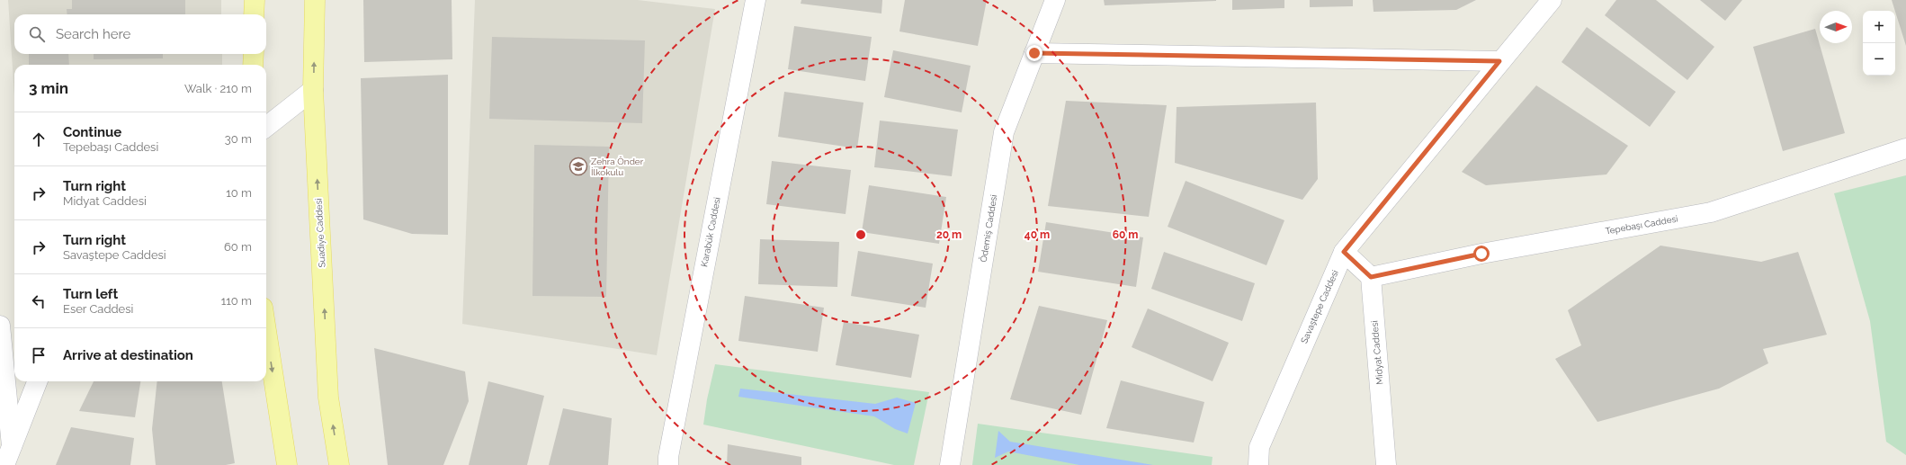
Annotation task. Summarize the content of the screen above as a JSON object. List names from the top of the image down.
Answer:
{
  "streets": {
    "main road": ["Suadiye Caddesi"],
    "street": [
      "Tepebaşı Caddesi",
      "Ödemiş Caddesi",
      "Karabük Caddesi",
      "Savaştepe Caddesi",
      "Midyat Caddesi"
    ]
  },
  "crossings": [
    ["Tepebaşı Caddesi", "Midyat Caddesi"]
  ],
  "places": {
    "school or university": ["Zehra Önder İlkokulu"]
  },
  "north": "right",
  "page": {
    "map_buttons": ["+", "−"],
    "search": "Search here",
    "heading": ["3 min", "Walk · 210 m"],
    "list": [
      ["Continue", "Tepebaşı Caddesi", "30 m"],
      ["Turn right", "Midyat Caddesi", "10 m"],
      ["Turn right", "Savaştepe Caddesi", "60 m"],
      ["Turn left", "Eser Caddesi", "110 m"],
      "Arrive at destination"
    ]
  },
  "rings": ["20 m", "40 m", "60 m"]
}
